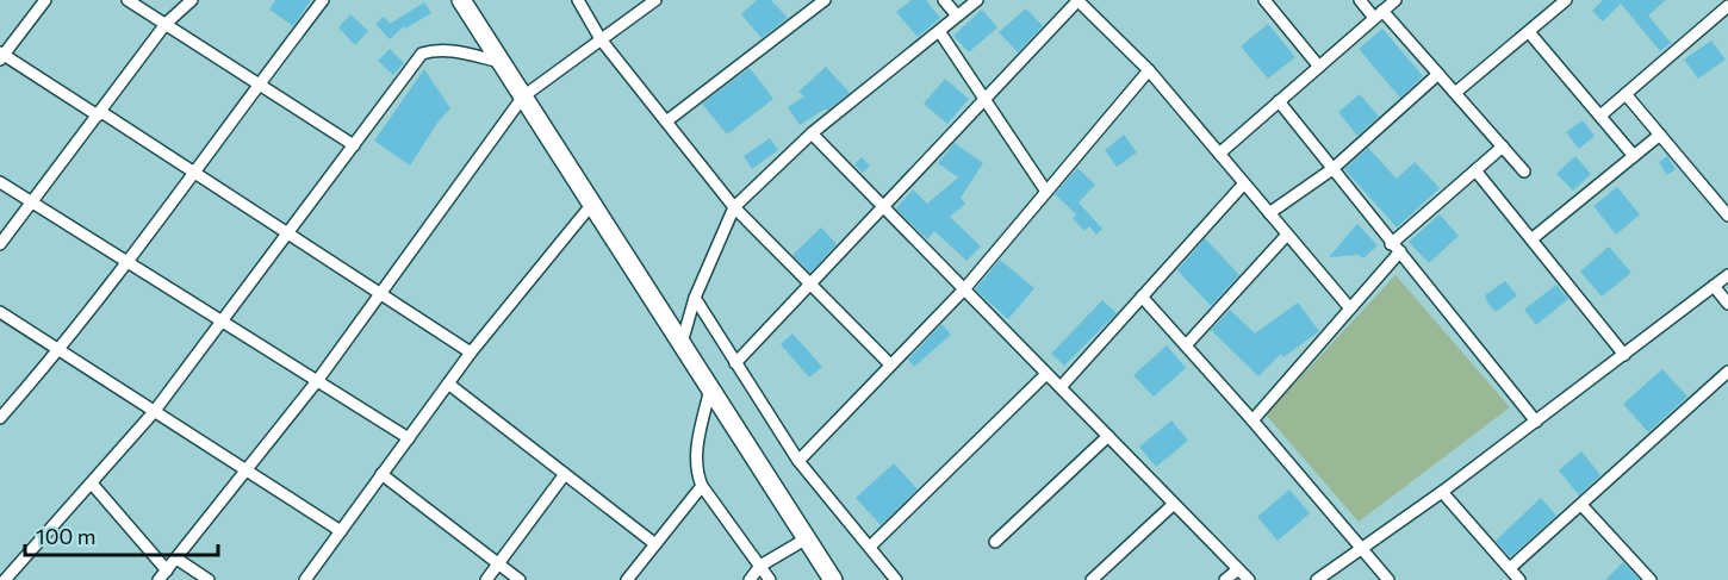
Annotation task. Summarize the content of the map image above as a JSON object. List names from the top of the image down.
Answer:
{
  "scale_bar": "100 m"
}
